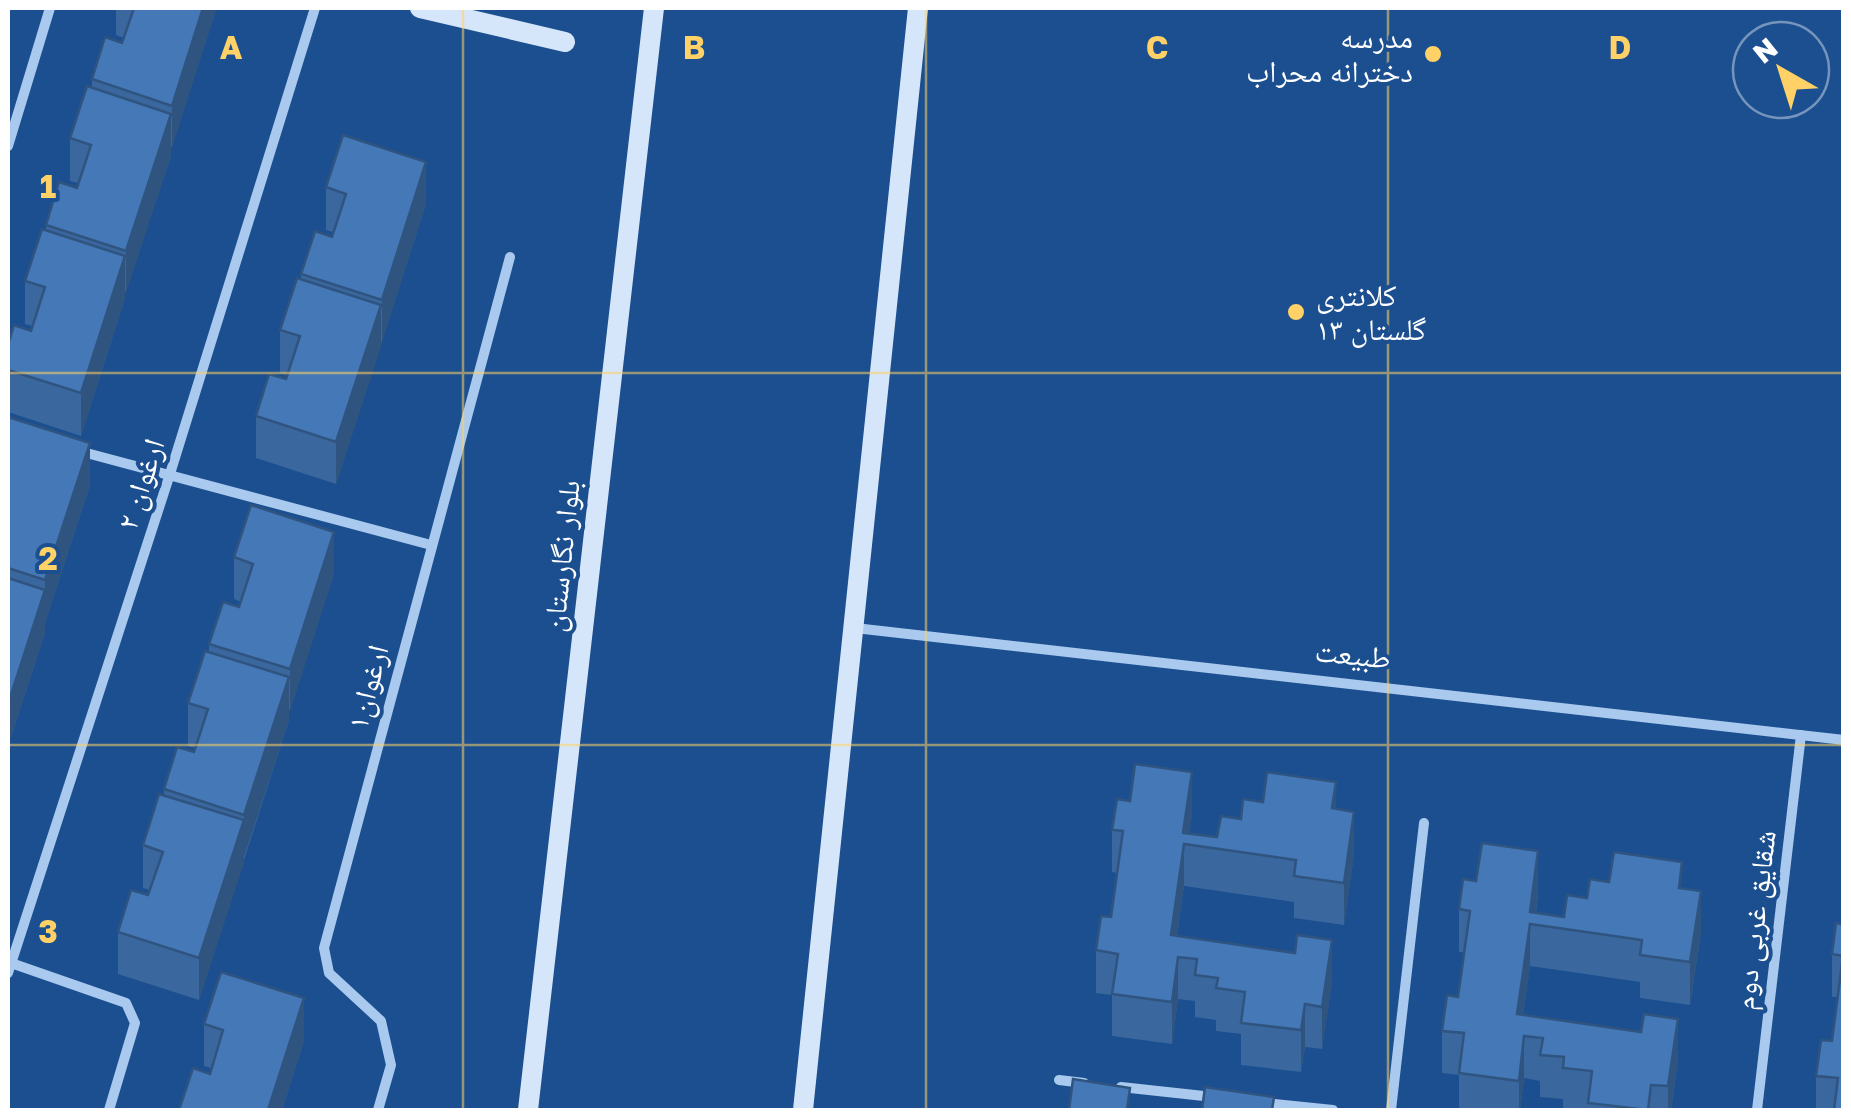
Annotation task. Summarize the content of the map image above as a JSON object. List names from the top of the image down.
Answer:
{
  "streets": {
    "main road": ["بلوار نگارستان"],
    "street": [
      "ارغوان ۲",
      "طبیعت",
      "ارغوان۱",
      "شقایق غربی دوم"
    ]
  },
  "crossings": [
    ["طبیعت", "شقایق غربی دوم"]
  ],
  "places": ["مدرسه دخترانه محراب", "کلانتری ۱۳ گلستان"],
  "north": "top left",
  "grid": {
    "columns": [
      "A",
      "B",
      "C",
      "D"
    ],
    "rows": ["1", "2", "3"]
  }
}
